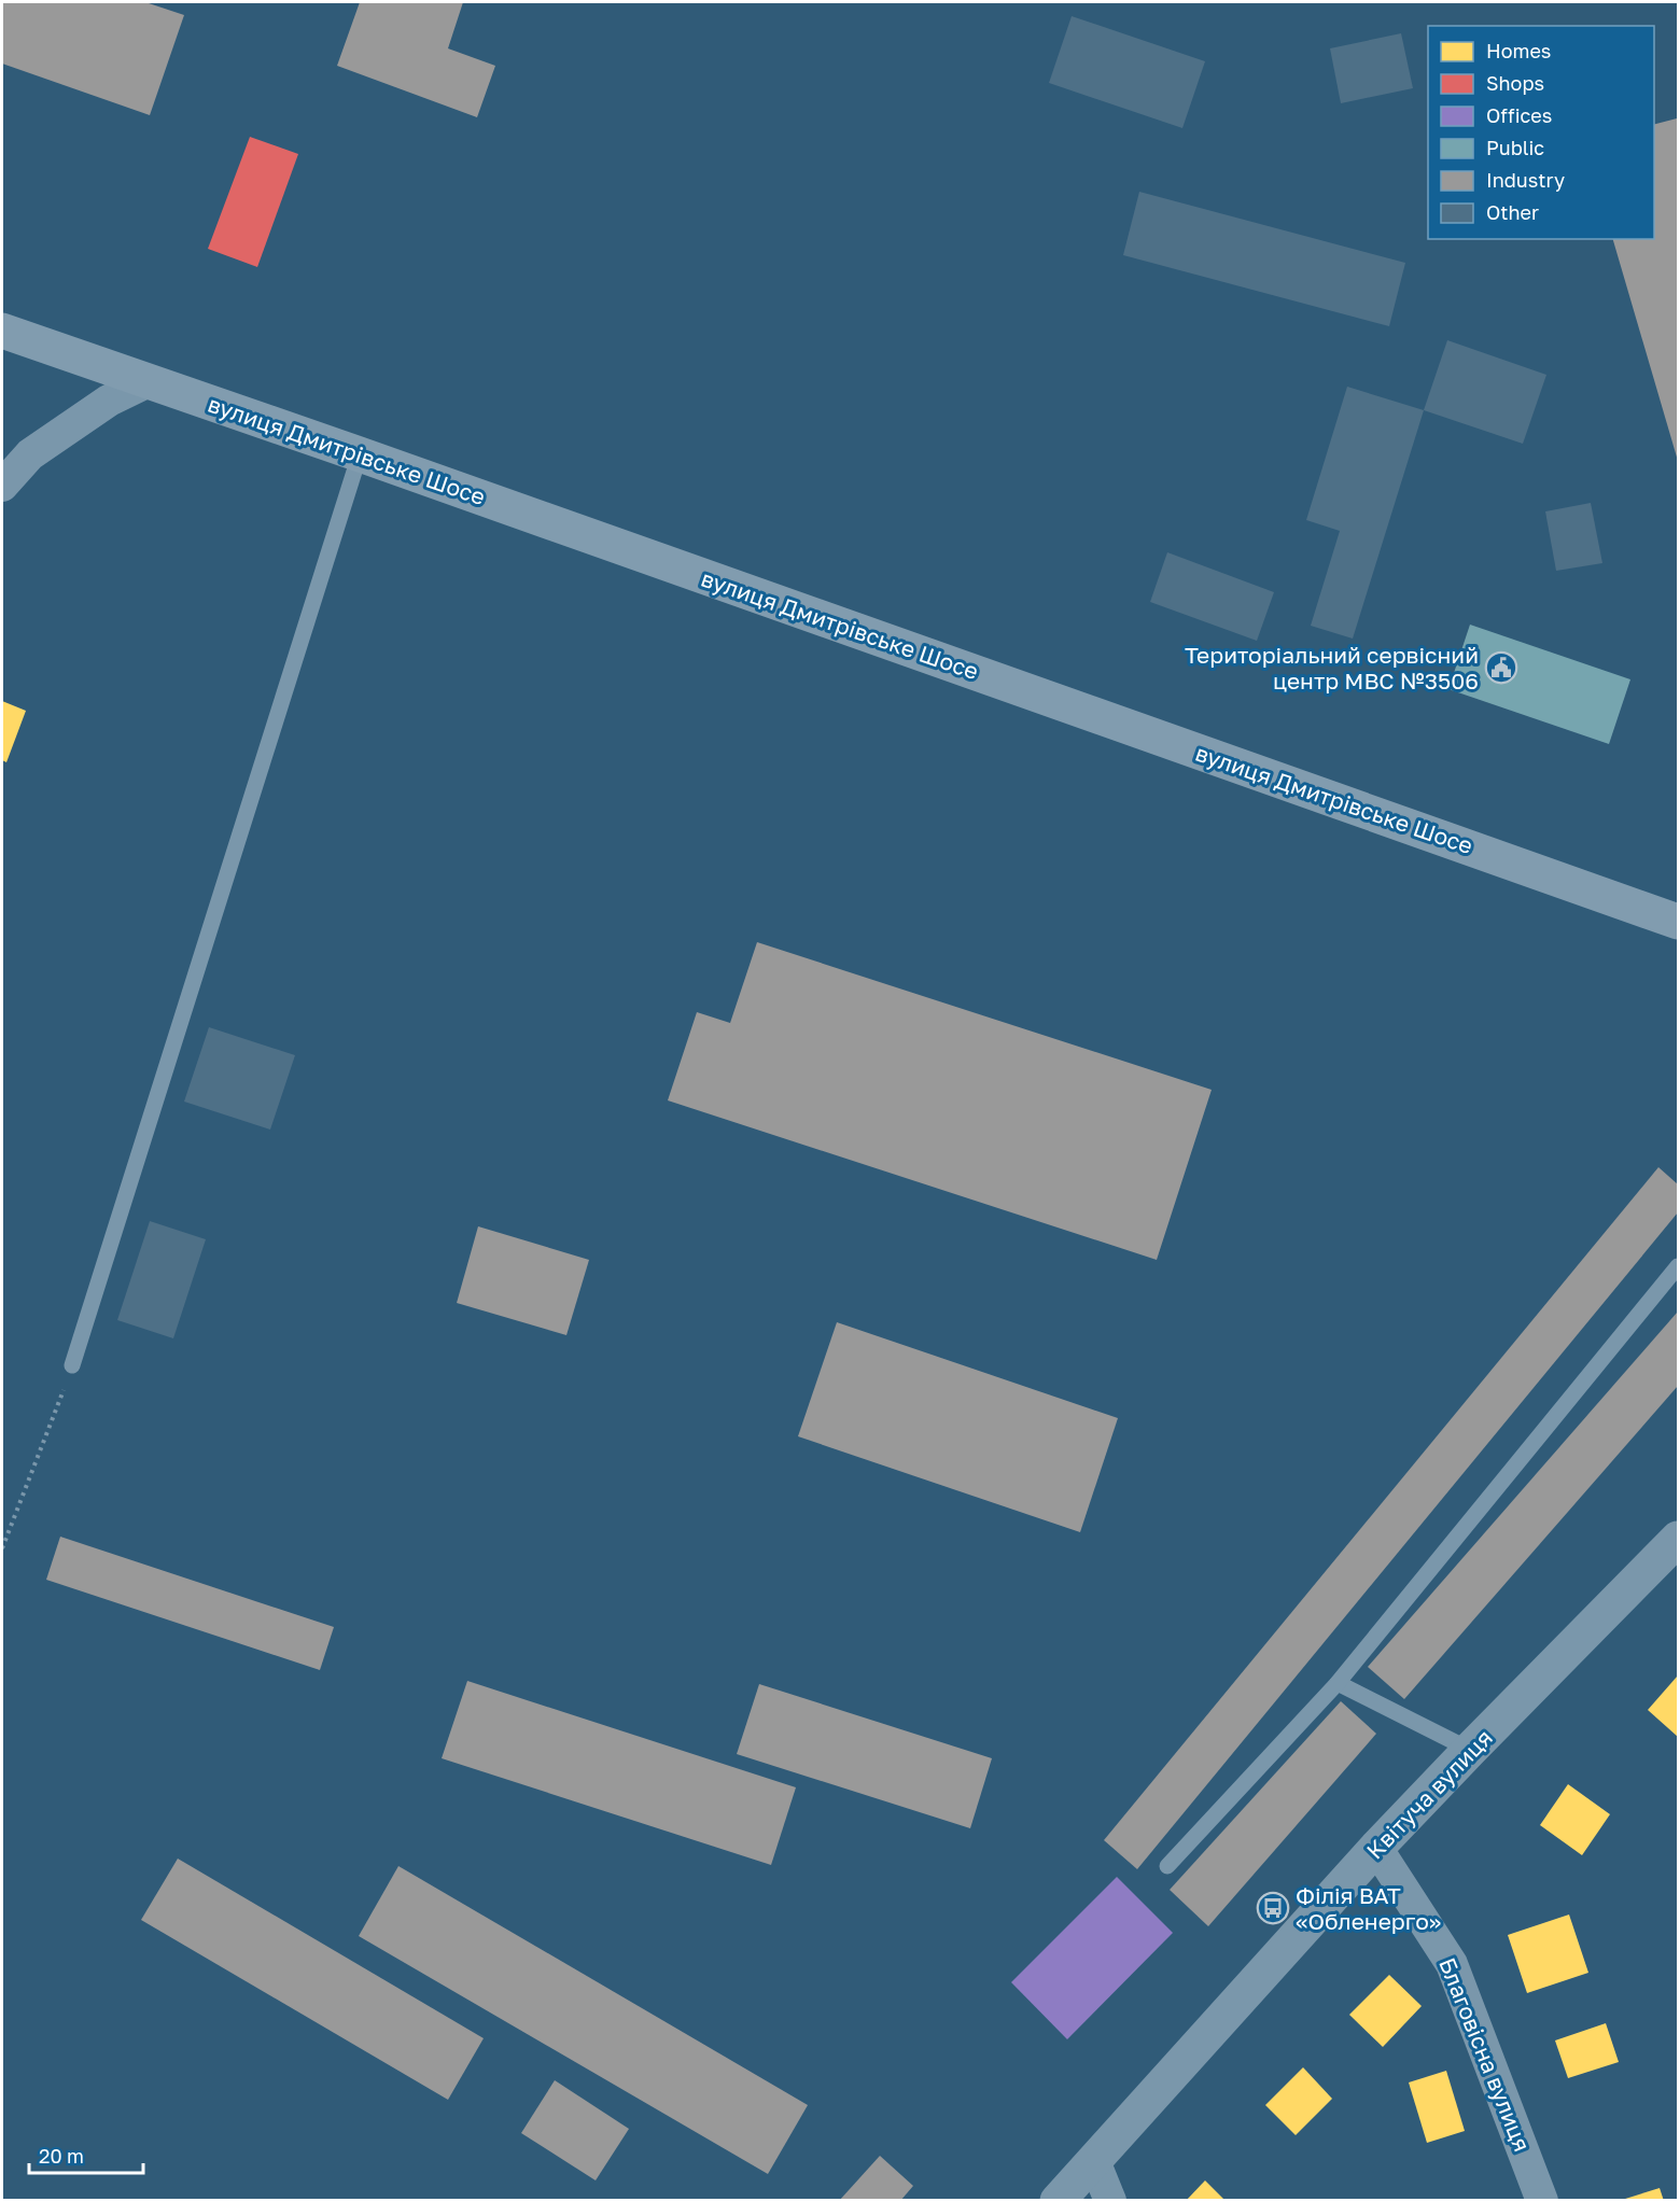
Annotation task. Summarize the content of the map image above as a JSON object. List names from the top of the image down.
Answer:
{
  "streets": {
    "main road": ["вулиця Дмитрівське Шосе"],
    "street": ["Квітуча вулиця", "Благовісна вулиця"]
  },
  "crossings": [
    ["Квітуча вулиця", "Благовісна вулиця"]
  ],
  "places": {
    "public building": ["Територіальний сервісний центр МВС №3506"],
    "bus stop": ["Філія ВАТ «Обленерго»"]
  },
  "legend": [
    "Homes",
    "Shops",
    "Offices",
    "Public",
    "Industry",
    "Other"
  ],
  "scale_bar": "20 m"
}
